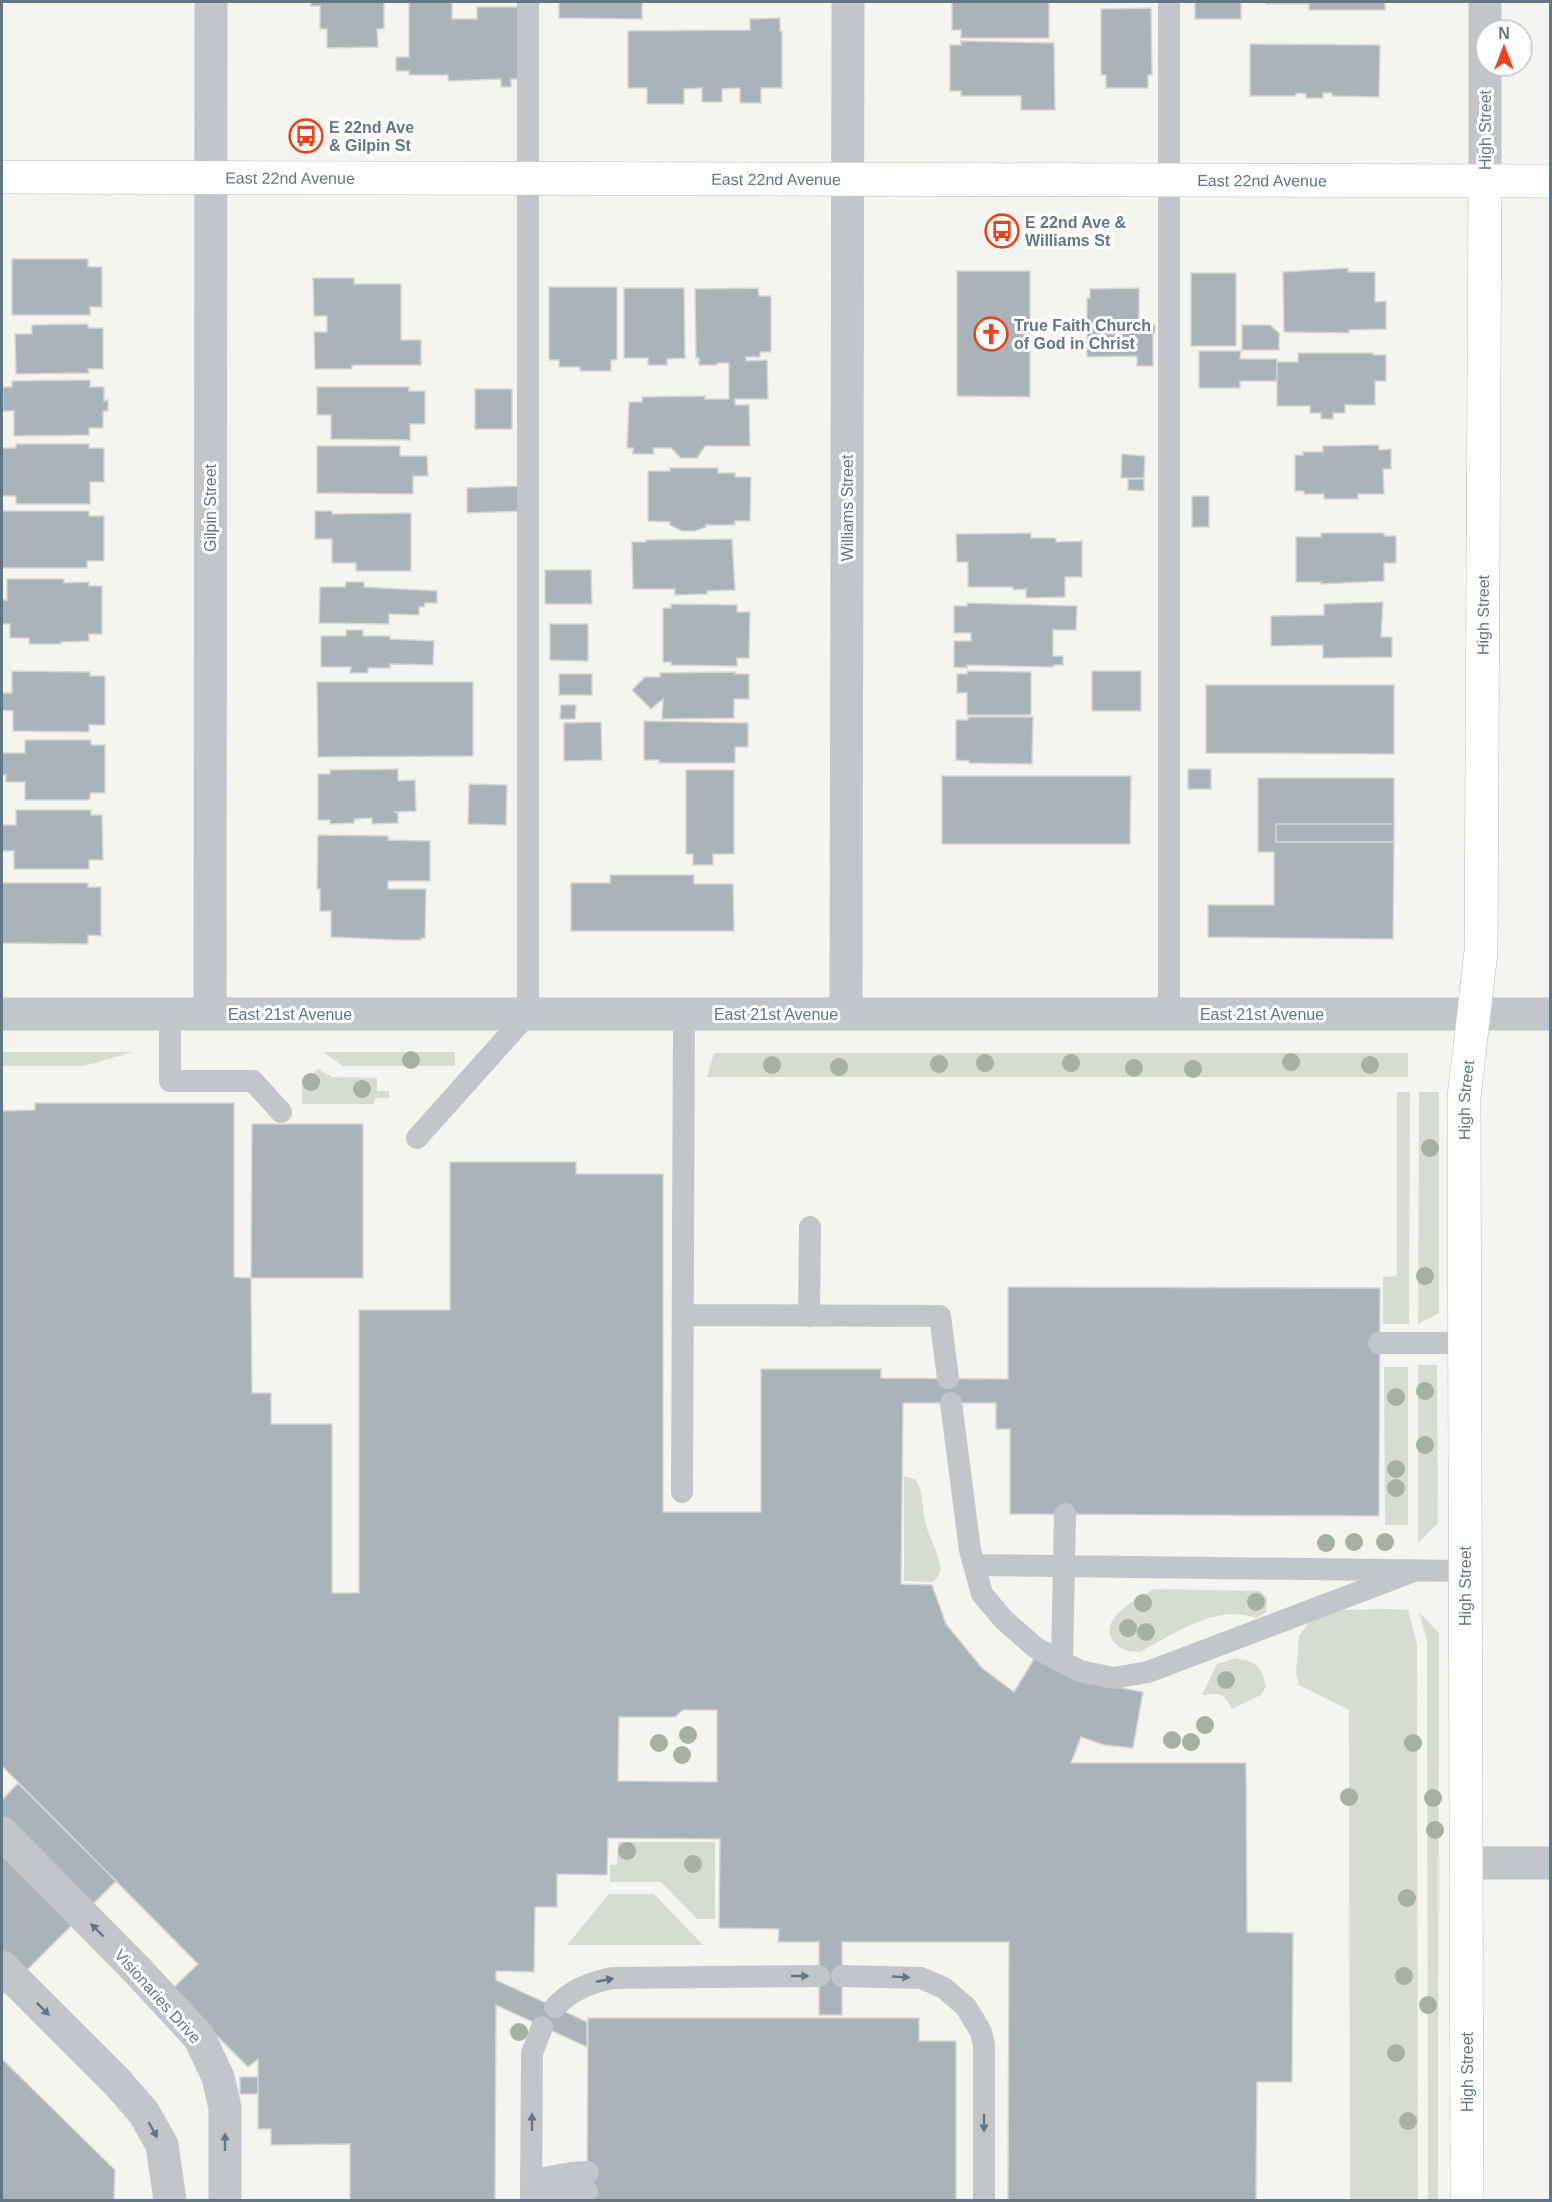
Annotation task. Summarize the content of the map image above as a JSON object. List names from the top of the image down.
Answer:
{
  "streets": {
    "street": [
      "High Street",
      "East 22nd Avenue",
      "Gilpin Street",
      "Williams Street",
      "East 21st Avenue",
      "Visionaries Drive"
    ]
  },
  "crossings": [
    ["High Street", "East 22nd Avenue"],
    ["High Street", "East 21st Avenue"],
    ["East 22nd Avenue", "Gilpin Street"],
    ["East 22nd Avenue", "Williams Street"],
    ["Gilpin Street", "East 21st Avenue"],
    ["Williams Street", "East 21st Avenue"]
  ],
  "places": {
    "bus stop": ["E 22nd Ave & Gilpin St", "E 22nd Ave & Williams St"],
    "church": ["True Faith Church of God in Christ"]
  },
  "north": "top"
}
